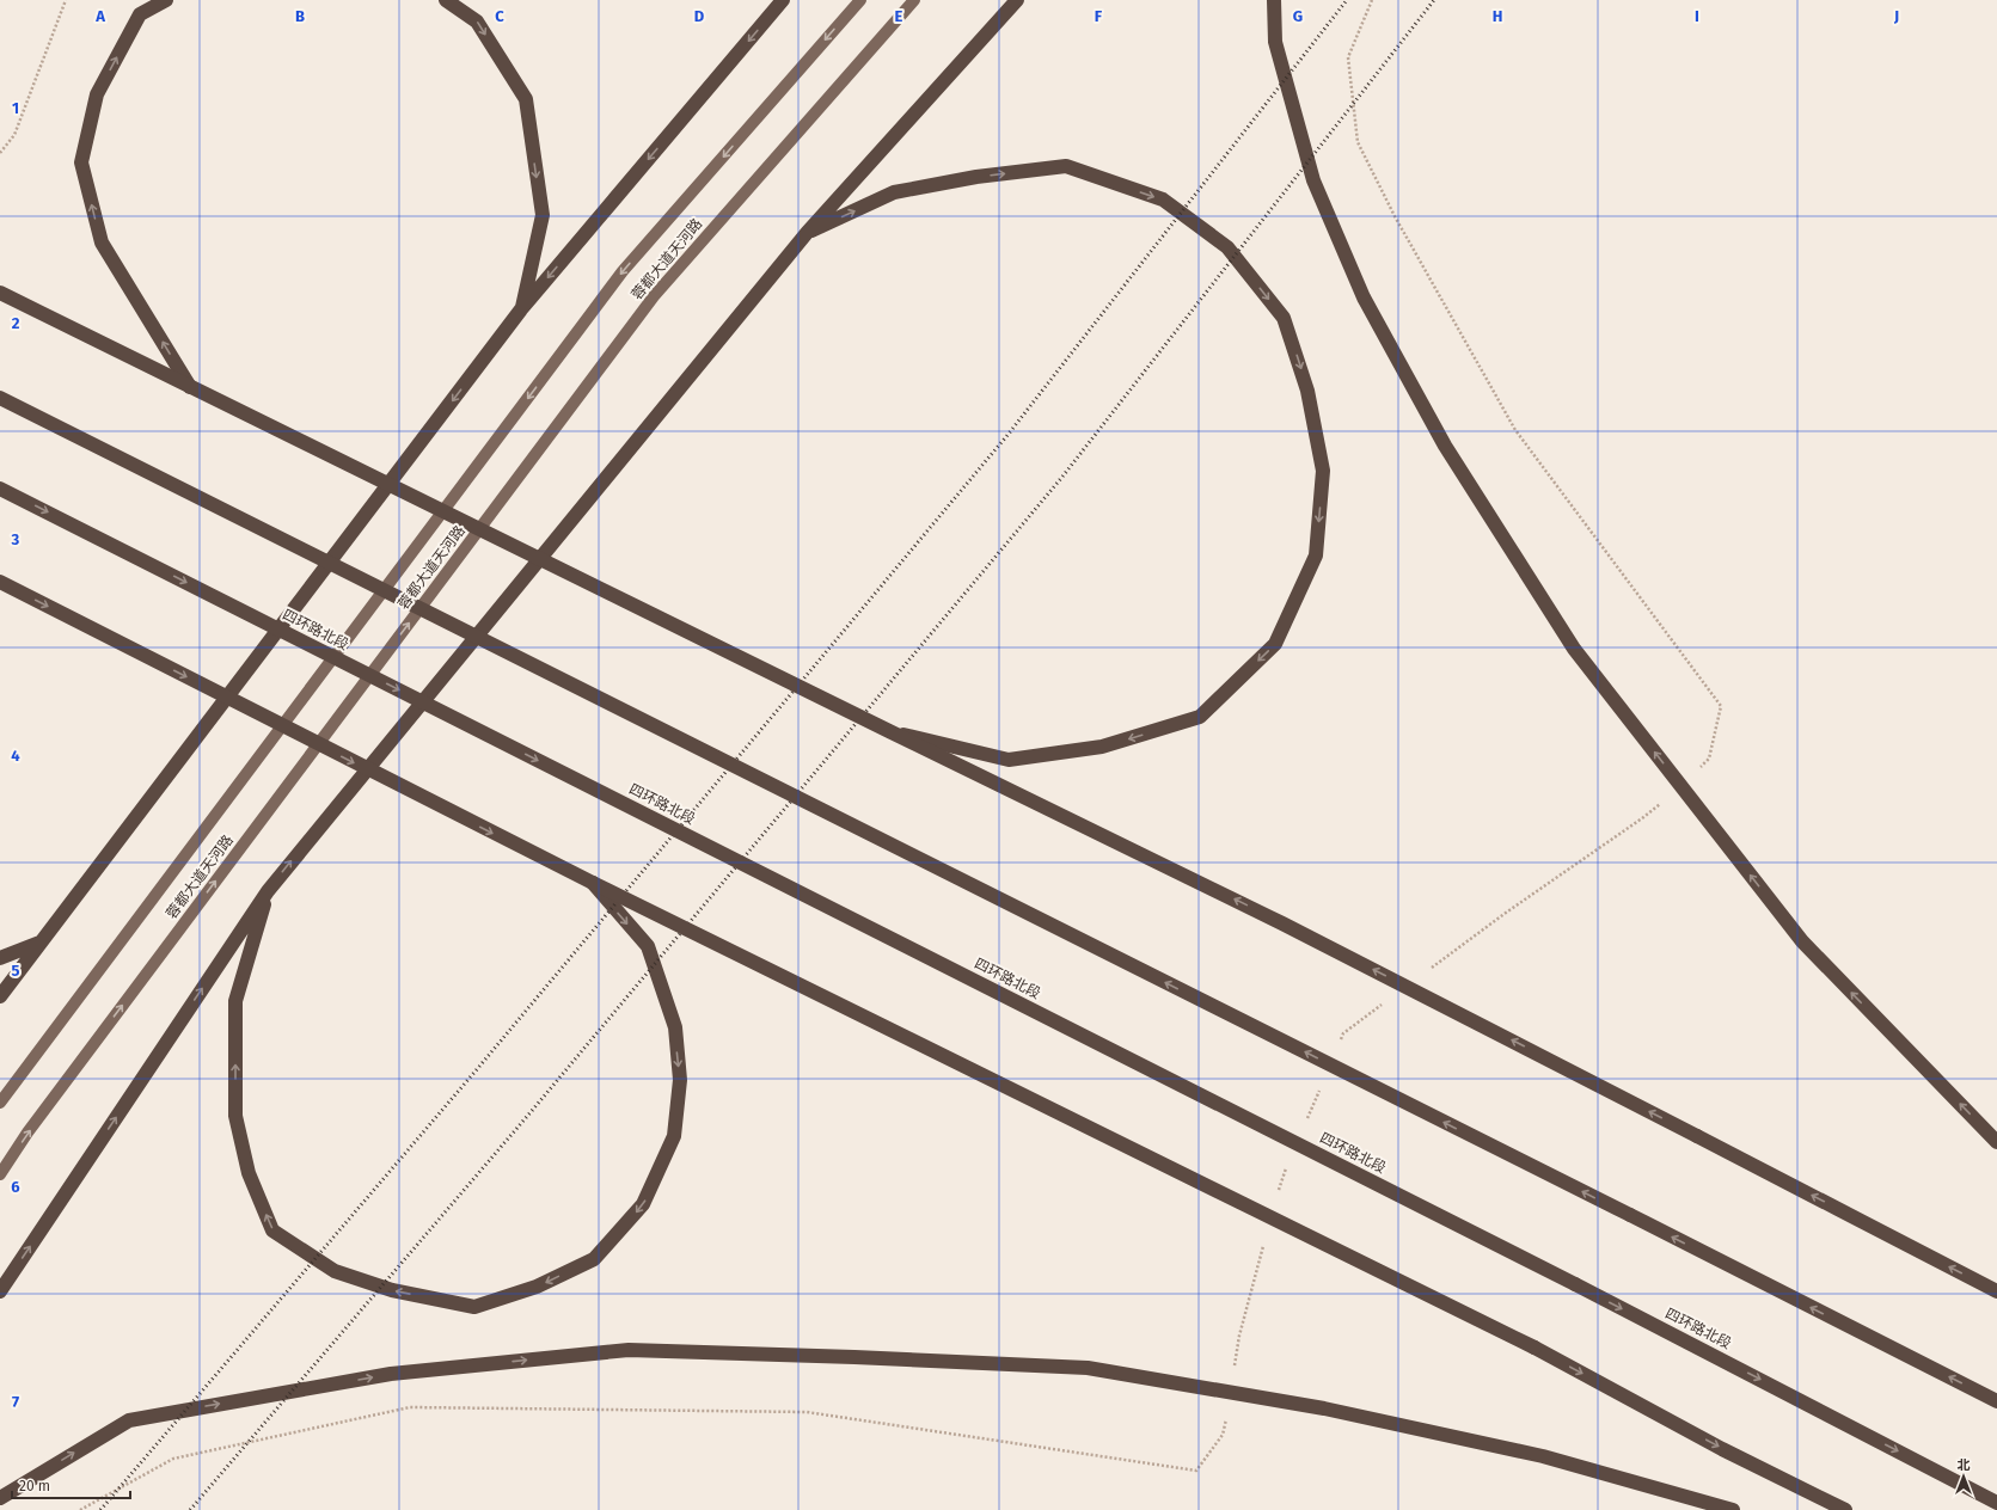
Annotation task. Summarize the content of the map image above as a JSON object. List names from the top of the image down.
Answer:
{
  "streets": {
    "highway": ["四环路北段"],
    "main road": ["蓉都大道天河路"]
  },
  "scale_bar": "20 m",
  "north": "top",
  "grid": {
    "columns": [
      "A",
      "B",
      "C",
      "D",
      "E",
      "F",
      "G",
      "H",
      "I",
      "J"
    ],
    "rows": [
      "1",
      "2",
      "3",
      "4",
      "5",
      "6",
      "7"
    ]
  }
}
